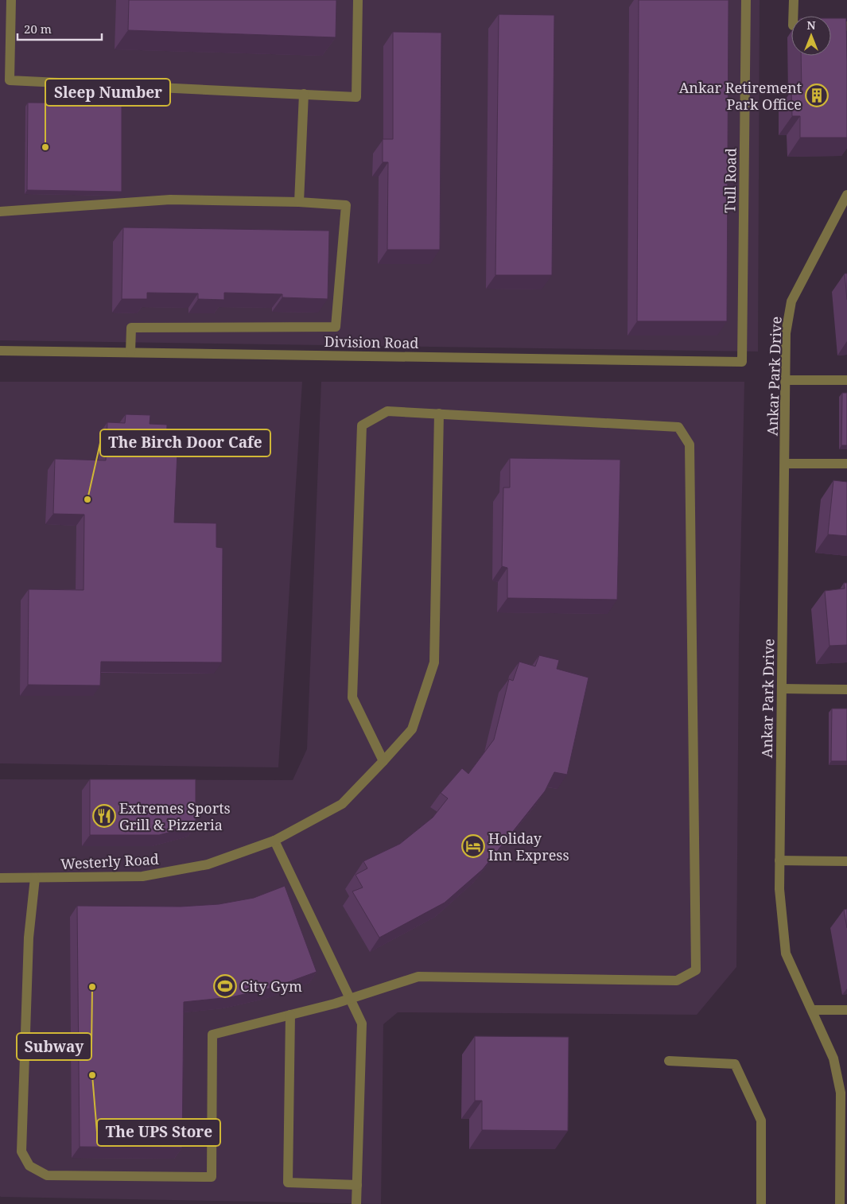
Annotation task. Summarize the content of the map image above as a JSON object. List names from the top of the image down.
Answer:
{
  "streets": {
    "street": [
      "Tull Road",
      "Division Road",
      "Ankar Park Drive",
      "Westerly Road"
    ]
  },
  "crossings": [
    ["Tull Road", "Division Road"]
  ],
  "places": {
    "building": ["Ankar Retirement Park Office"],
    "other": [
      "Sleep Number",
      "The Birch Door Cafe",
      "Subway",
      "The UPS Store"
    ],
    "restaurant": ["Extremes Sports Grill & Pizzeria"],
    "hotel": ["Holiday Inn Express"],
    "sports": ["City Gym"]
  },
  "scale_bar": "20 m",
  "north": "top"
}
